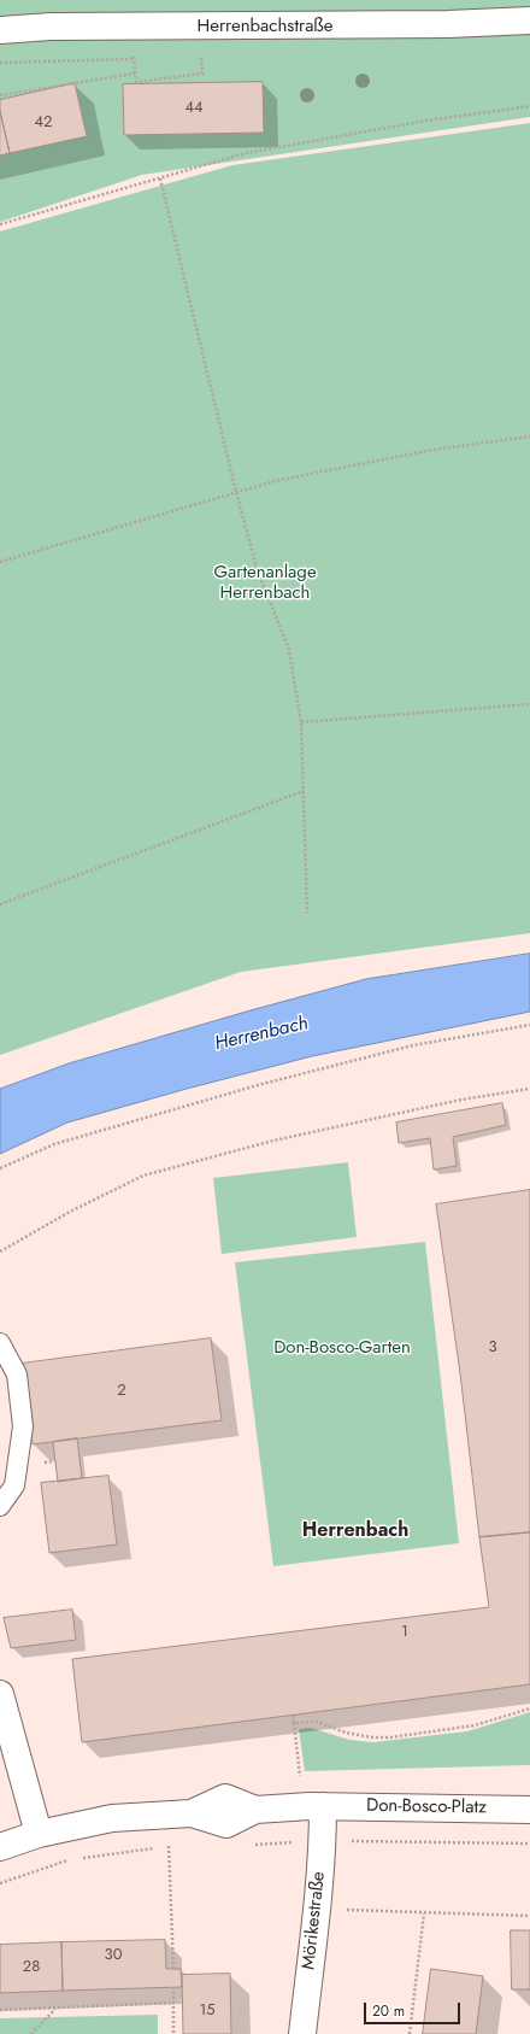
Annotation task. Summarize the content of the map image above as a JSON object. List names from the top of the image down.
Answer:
{
  "streets": {
    "street": ["Herrenbachstraße", "Don-Bosco-Platz", "Mörikestraße"]
  },
  "crossings": [
    ["Don-Bosco-Platz", "Mörikestraße"]
  ],
  "districts": ["Herrenbach"],
  "water": ["Herrenbach"],
  "parks": ["Gartenanlage Herrenbach", "Don-Bosco-Garten"],
  "house_numbers": [
    "44",
    "42",
    "3",
    "2",
    "1",
    "30",
    "28",
    "15"
  ],
  "scale_bar": "20 m"
}
